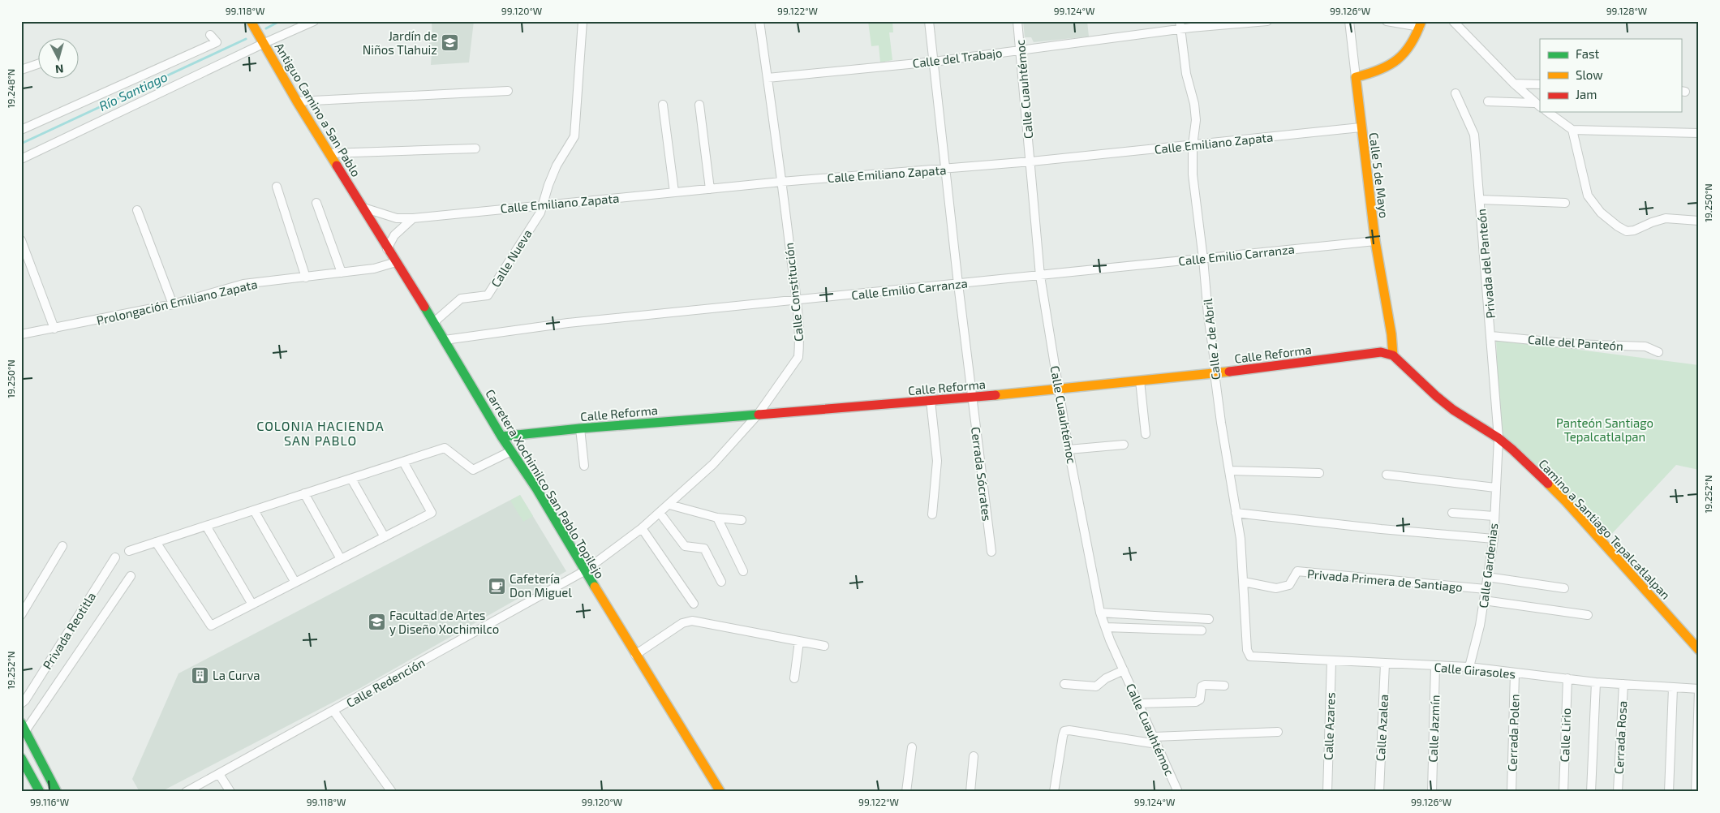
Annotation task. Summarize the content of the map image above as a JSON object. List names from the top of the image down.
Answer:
{
  "streets": {
    "street": [
      "Calle del Trabajo",
      "Calle Cuauhtémoc",
      "Antiguo Camino a San Pablo",
      "Calle Emiliano Zapata",
      "Calle 5 de Mayo",
      "Calle Emilio Carranza",
      "Calle Nueva",
      "Privada del Panteón",
      "Calle Constitución",
      "Prolongación Emiliano Zapata",
      "Calle 2 de Abril",
      "Calle del Panteón",
      "Calle Reforma",
      "Cerrada Sócrates",
      "Carretera Xochimilco San Pablo Topilejo",
      "Camino a Santiago Tepalcatlalpan",
      "Calle Gardenias",
      "Privada Primera de Santiago",
      "Privada Reotitla",
      "Calle Girasoles",
      "Calle Redención",
      "Calle Azares",
      "Calle Azalea",
      "Calle Jazmín",
      "Cerrada Polen",
      "Calle Lirio",
      "Cerrada Rosa"
    ]
  },
  "crossings": [
    ["Calle del Trabajo", "Calle Cuauhtémoc"],
    ["Calle del Trabajo", "Calle Constitución"],
    ["Calle del Trabajo", "Calle 2 de Abril"],
    ["Calle del Trabajo", "Cerrada Sócrates"],
    ["Calle Cuauhtémoc", "Calle Emiliano Zapata"],
    ["Calle Cuauhtémoc", "Calle Emilio Carranza"],
    ["Calle Cuauhtémoc", "Calle Reforma"],
    ["Antiguo Camino a San Pablo", "Carretera Xochimilco San Pablo Topilejo"],
    ["Calle Emiliano Zapata", "Calle 5 de Mayo"],
    ["Calle Emiliano Zapata", "Calle Nueva"],
    ["Calle Emiliano Zapata", "Calle Constitución"],
    ["Calle Emiliano Zapata", "Calle 2 de Abril"],
    ["Calle Emiliano Zapata", "Cerrada Sócrates"],
    ["Calle Emiliano Zapata", "Carretera Xochimilco San Pablo Topilejo"],
    ["Calle 5 de Mayo", "Calle Emilio Carranza"],
    ["Calle 5 de Mayo", "Calle Reforma"],
    ["Calle 5 de Mayo", "Camino a Santiago Tepalcatlalpan"],
    ["Calle Emilio Carranza", "Calle Constitución"],
    ["Calle Emilio Carranza", "Calle 2 de Abril"],
    ["Calle Emilio Carranza", "Cerrada Sócrates"],
    ["Calle Emilio Carranza", "Carretera Xochimilco San Pablo Topilejo"],
    ["Calle Nueva", "Carretera Xochimilco San Pablo Topilejo"],
    ["Privada del Panteón", "Calle del Panteón"],
    ["Privada del Panteón", "Camino a Santiago Tepalcatlalpan"],
    ["Privada del Panteón", "Calle Gardenias"],
    ["Calle Constitución", "Calle Reforma"],
    ["Calle Constitución", "Carretera Xochimilco San Pablo Topilejo"],
    ["Calle Constitución", "Calle Redención"],
    ["Prolongación Emiliano Zapata", "Carretera Xochimilco San Pablo Topilejo"],
    ["Calle 2 de Abril", "Calle Reforma"],
    ["Calle 2 de Abril", "Privada Primera de Santiago"],
    ["Calle 2 de Abril", "Calle Girasoles"],
    ["Calle Reforma", "Cerrada Sócrates"],
    ["Calle Reforma", "Carretera Xochimilco San Pablo Topilejo"],
    ["Calle Reforma", "Camino a Santiago Tepalcatlalpan"],
    ["Carretera Xochimilco San Pablo Topilejo", "Calle Redención"],
    ["Camino a Santiago Tepalcatlalpan", "Calle Gardenias"],
    ["Calle Gardenias", "Privada Primera de Santiago"],
    ["Calle Gardenias", "Calle Girasoles"],
    ["Calle Girasoles", "Calle Azares"],
    ["Calle Girasoles", "Calle Azalea"],
    ["Calle Girasoles", "Calle Jazmín"],
    ["Calle Girasoles", "Cerrada Polen"],
    ["Calle Girasoles", "Calle Lirio"],
    ["Calle Girasoles", "Cerrada Rosa"]
  ],
  "districts": ["COLONIA HACIENDA SAN PABLO"],
  "water": ["Río Santiago"],
  "parks": ["Panteón Santiago Tepalcatlalpan"],
  "places": {
    "school or university": ["Jardín de Niños Tlahuiz", "Facultad de Artes y Diseño Xochimilco"],
    "cafe": ["Cafetería Don Miguel"],
    "building": ["La Curva"]
  },
  "legend": ["Fast", "Slow", "Jam"],
  "north": "bottom",
  "coordinates": [
    "99.118°W",
    "99.120°W",
    "99.122°W",
    "99.124°W",
    "99.126°W",
    "99.128°W",
    "19.248°N",
    "19.250°N",
    "19.252°N",
    "99.116°W"
  ]
}
